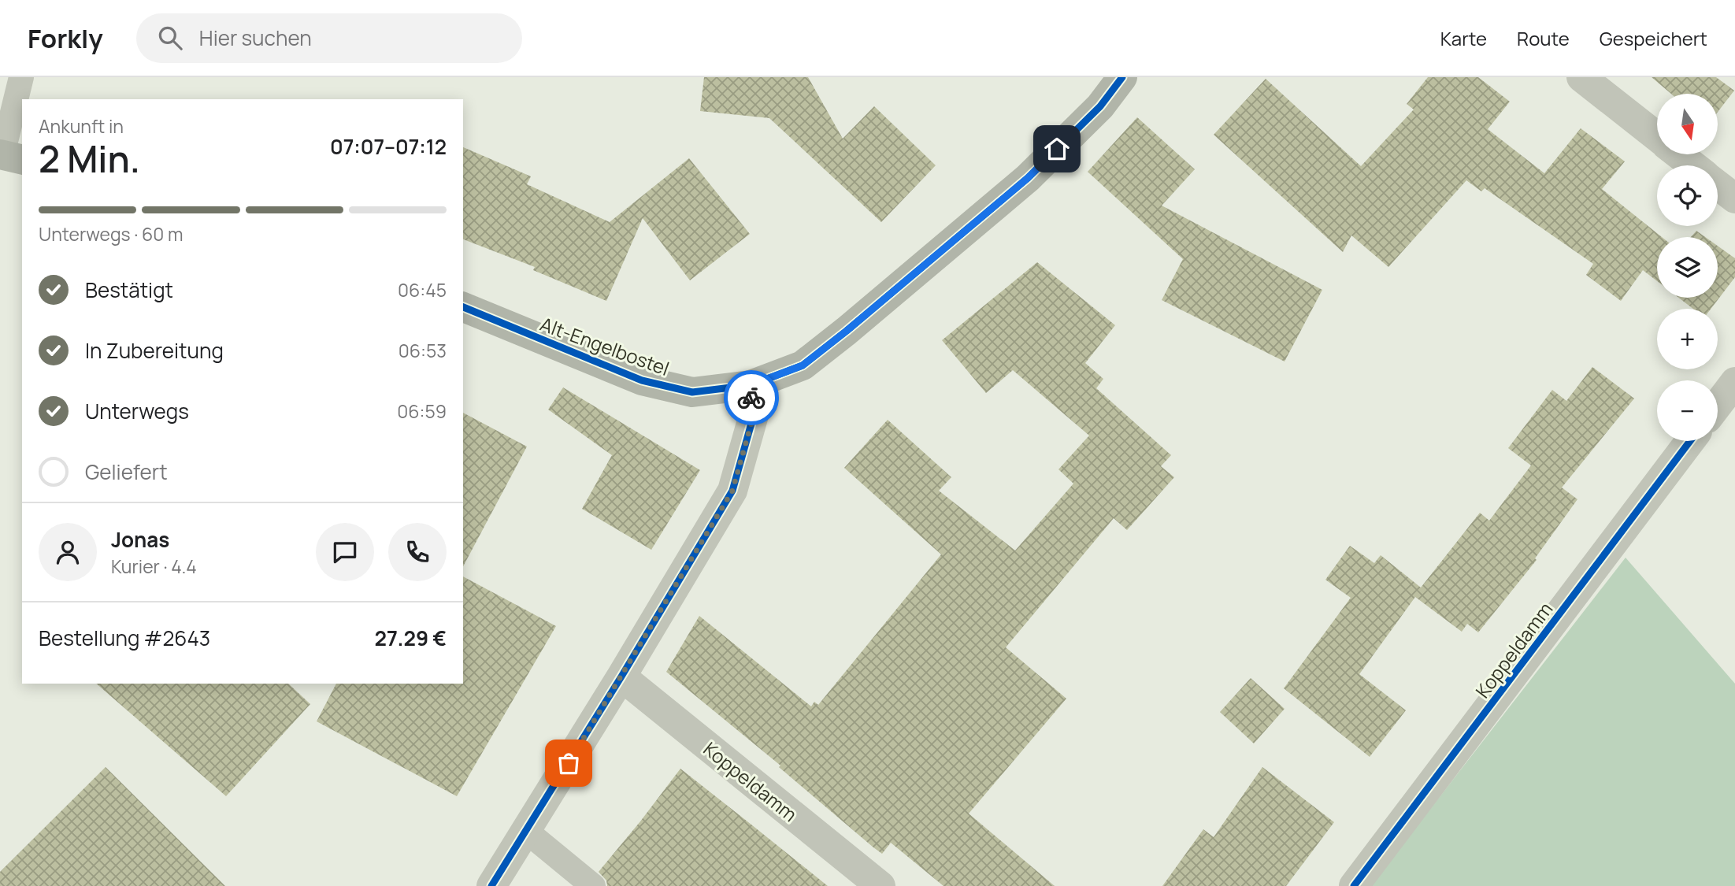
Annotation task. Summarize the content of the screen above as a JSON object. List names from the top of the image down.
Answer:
{
  "streets": {
    "street": ["Alt-Engelbostel", "Koppeldamm"]
  },
  "north": "bottom",
  "page": {
    "header": "Forkly",
    "search": "Hier suchen",
    "nav": ["Karte", "Route", "Gespeichert"],
    "map_buttons": ["+", "−"],
    "heading": ["2 Min.", "Ankunft in", "07:07–07:12"],
    "panel": [
      "Jonas",
      "Kurier · 4.4",
      "Bestellung #2643",
      "27.29 €"
    ],
    "bar": "Unterwegs · 60 m",
    "list": [
      ["Bestätigt", "06:45"],
      ["In Zubereitung", "06:53"],
      ["Unterwegs", "06:59"],
      "Geliefert"
    ]
  }
}
